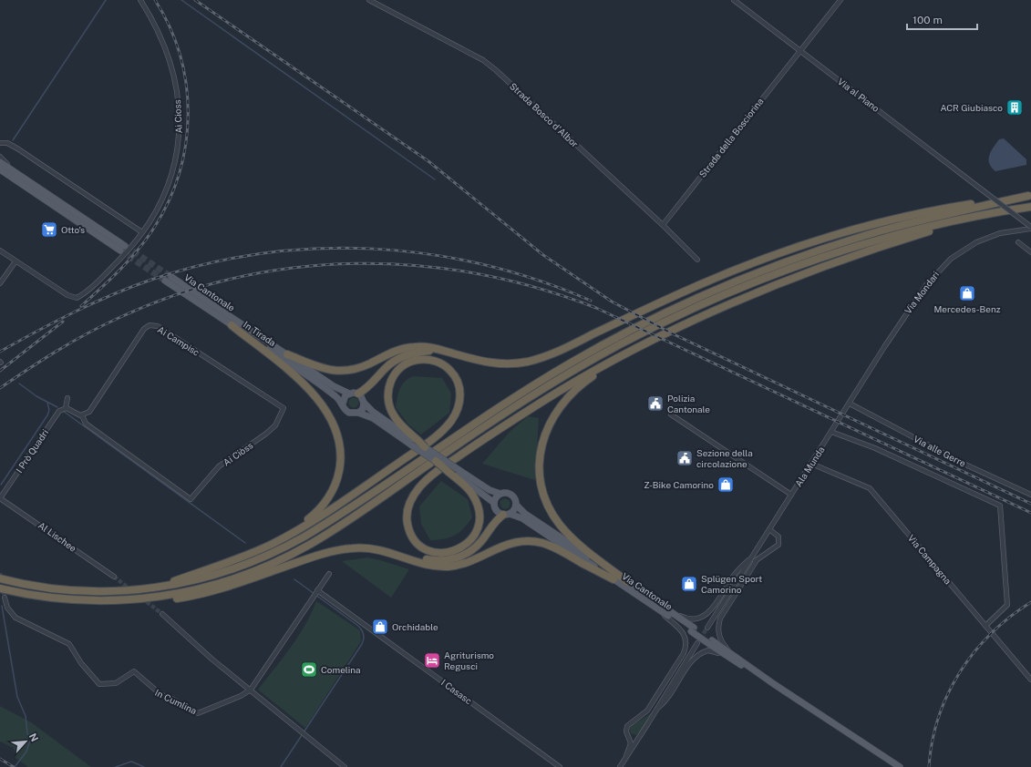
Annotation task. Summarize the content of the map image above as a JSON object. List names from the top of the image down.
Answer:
{
  "streets": {
    "main road": ["Via Cantonale", "In Tirada"],
    "street": [
      "Via al Piano",
      "Strada Bosco d'Albor",
      "Ai Cioss",
      "Strada della Bosciorina",
      "Via Mondari",
      "Ai Campisc",
      "I Prò Quadri",
      "Via alle Gerre",
      "Ai Ciòss",
      "Ala Munda",
      "Al Lischee",
      "Via Campagna",
      "I Casasc",
      "In Cumlina"
    ]
  },
  "crossings": [
    ["Via al Piano", "Strada della Bosciorina"],
    ["Via al Piano", "Via Mondari"],
    ["Strada Bosco d'Albor", "Strada della Bosciorina"],
    ["Via Cantonale", "In Tirada"],
    ["Via Cantonale", "Ala Munda"],
    ["Via Mondari", "Via alle Gerre"],
    ["Via Mondari", "Ala Munda"],
    ["Ai Campisc", "Ai Ciòss"],
    ["I Prò Quadri", "Al Lischee"],
    ["Via alle Gerre", "Ala Munda"],
    ["Ala Munda", "Via Campagna"]
  ],
  "places": {
    "building": ["ACR Giubiasco"],
    "supermarket": ["Otto's"],
    "shop": [
      "Mercedes-Benz",
      "Z-Bike Camorino",
      "Splügen Sport Camorino",
      "Orchidable"
    ],
    "public building": ["Polizia Cantonale", "Sezione della circolazione"],
    "hotel": ["Agriturismo Regusci"],
    "sports": ["Comelina"]
  },
  "scale_bar": "100 m",
  "north": "top right"
}
